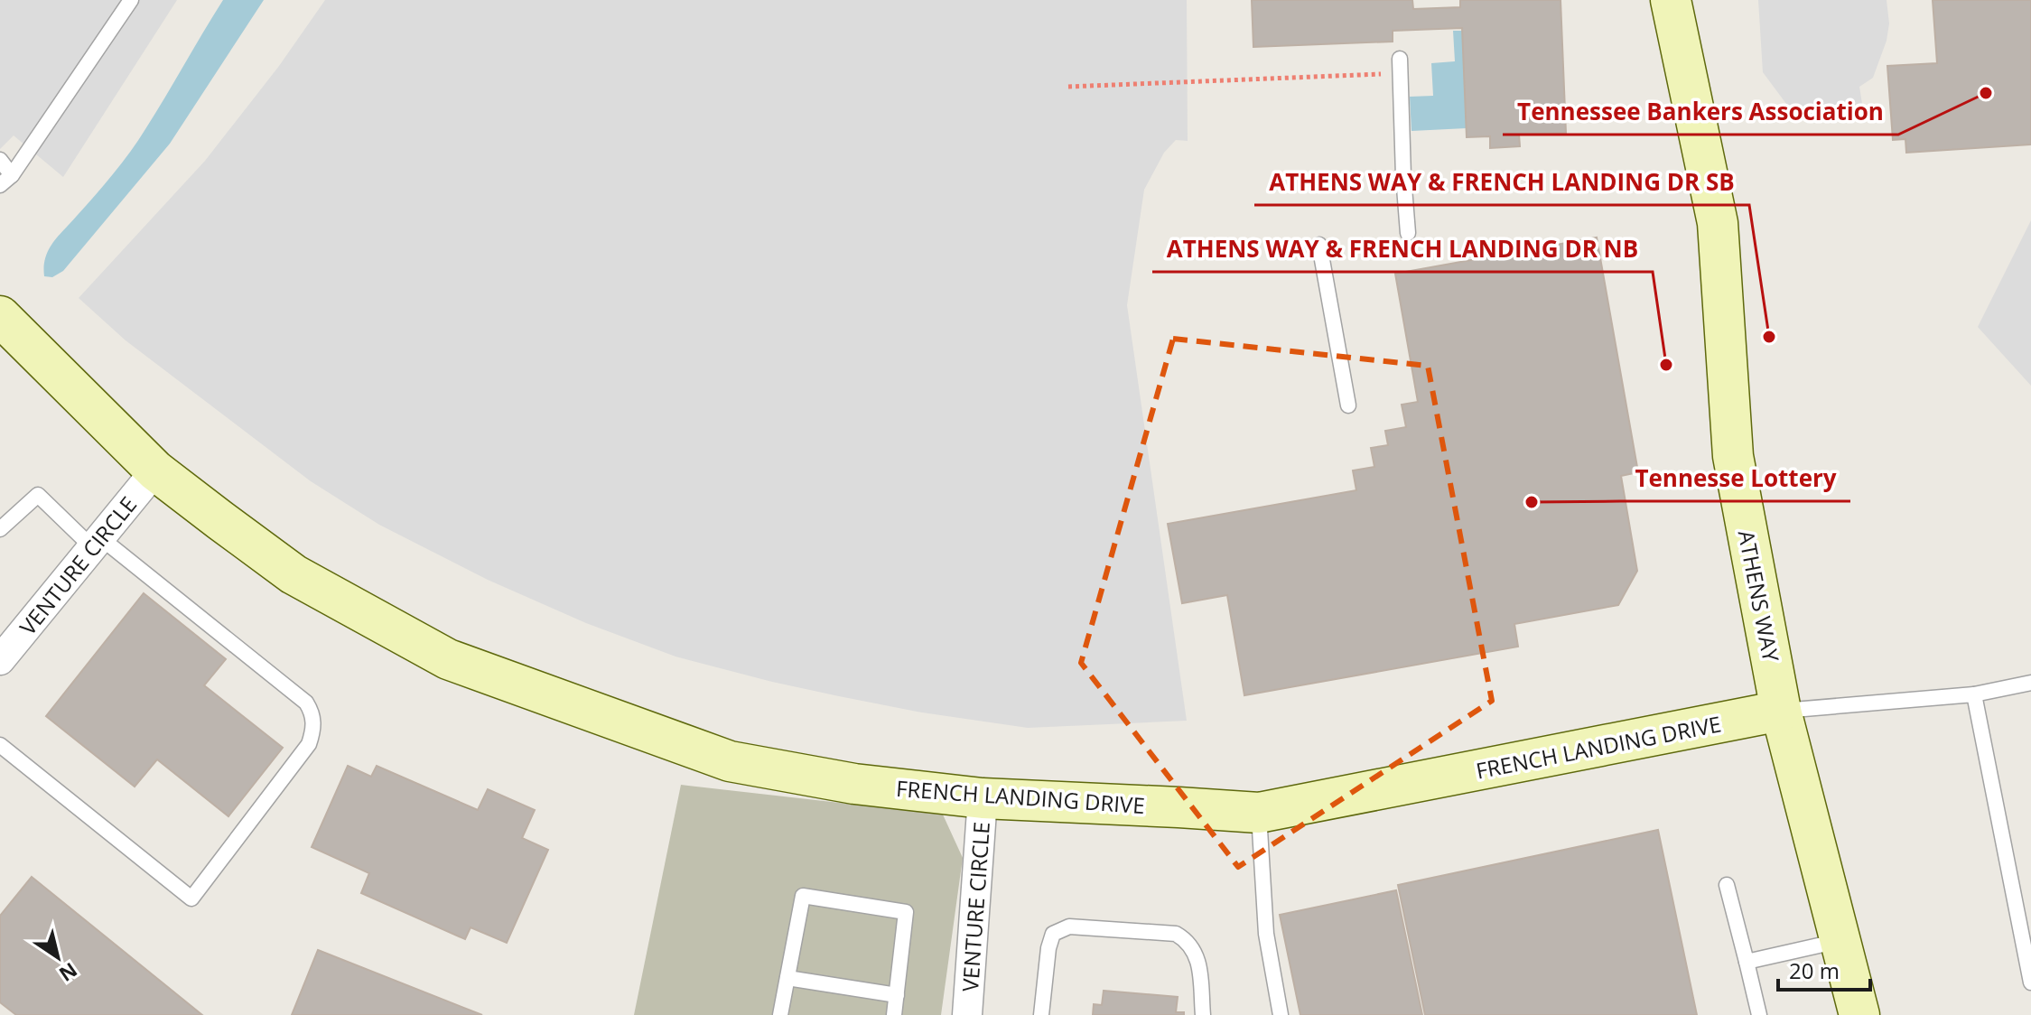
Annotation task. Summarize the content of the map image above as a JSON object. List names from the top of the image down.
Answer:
{
  "streets": {
    "street": ["VENTURE CIRCLE", "ATHENS WAY", "FRENCH LANDING DRIVE"]
  },
  "crossings": [
    ["VENTURE CIRCLE", "FRENCH LANDING DRIVE"],
    ["ATHENS WAY", "FRENCH LANDING DRIVE"]
  ],
  "places": [
    "Tennessee Bankers Association",
    "ATHENS WAY & FRENCH LANDING DR SB",
    "ATHENS WAY & FRENCH LANDING DR NB",
    "Tennesse Lottery"
  ],
  "scale_bar": "20 m",
  "north": "bottom right"
}
